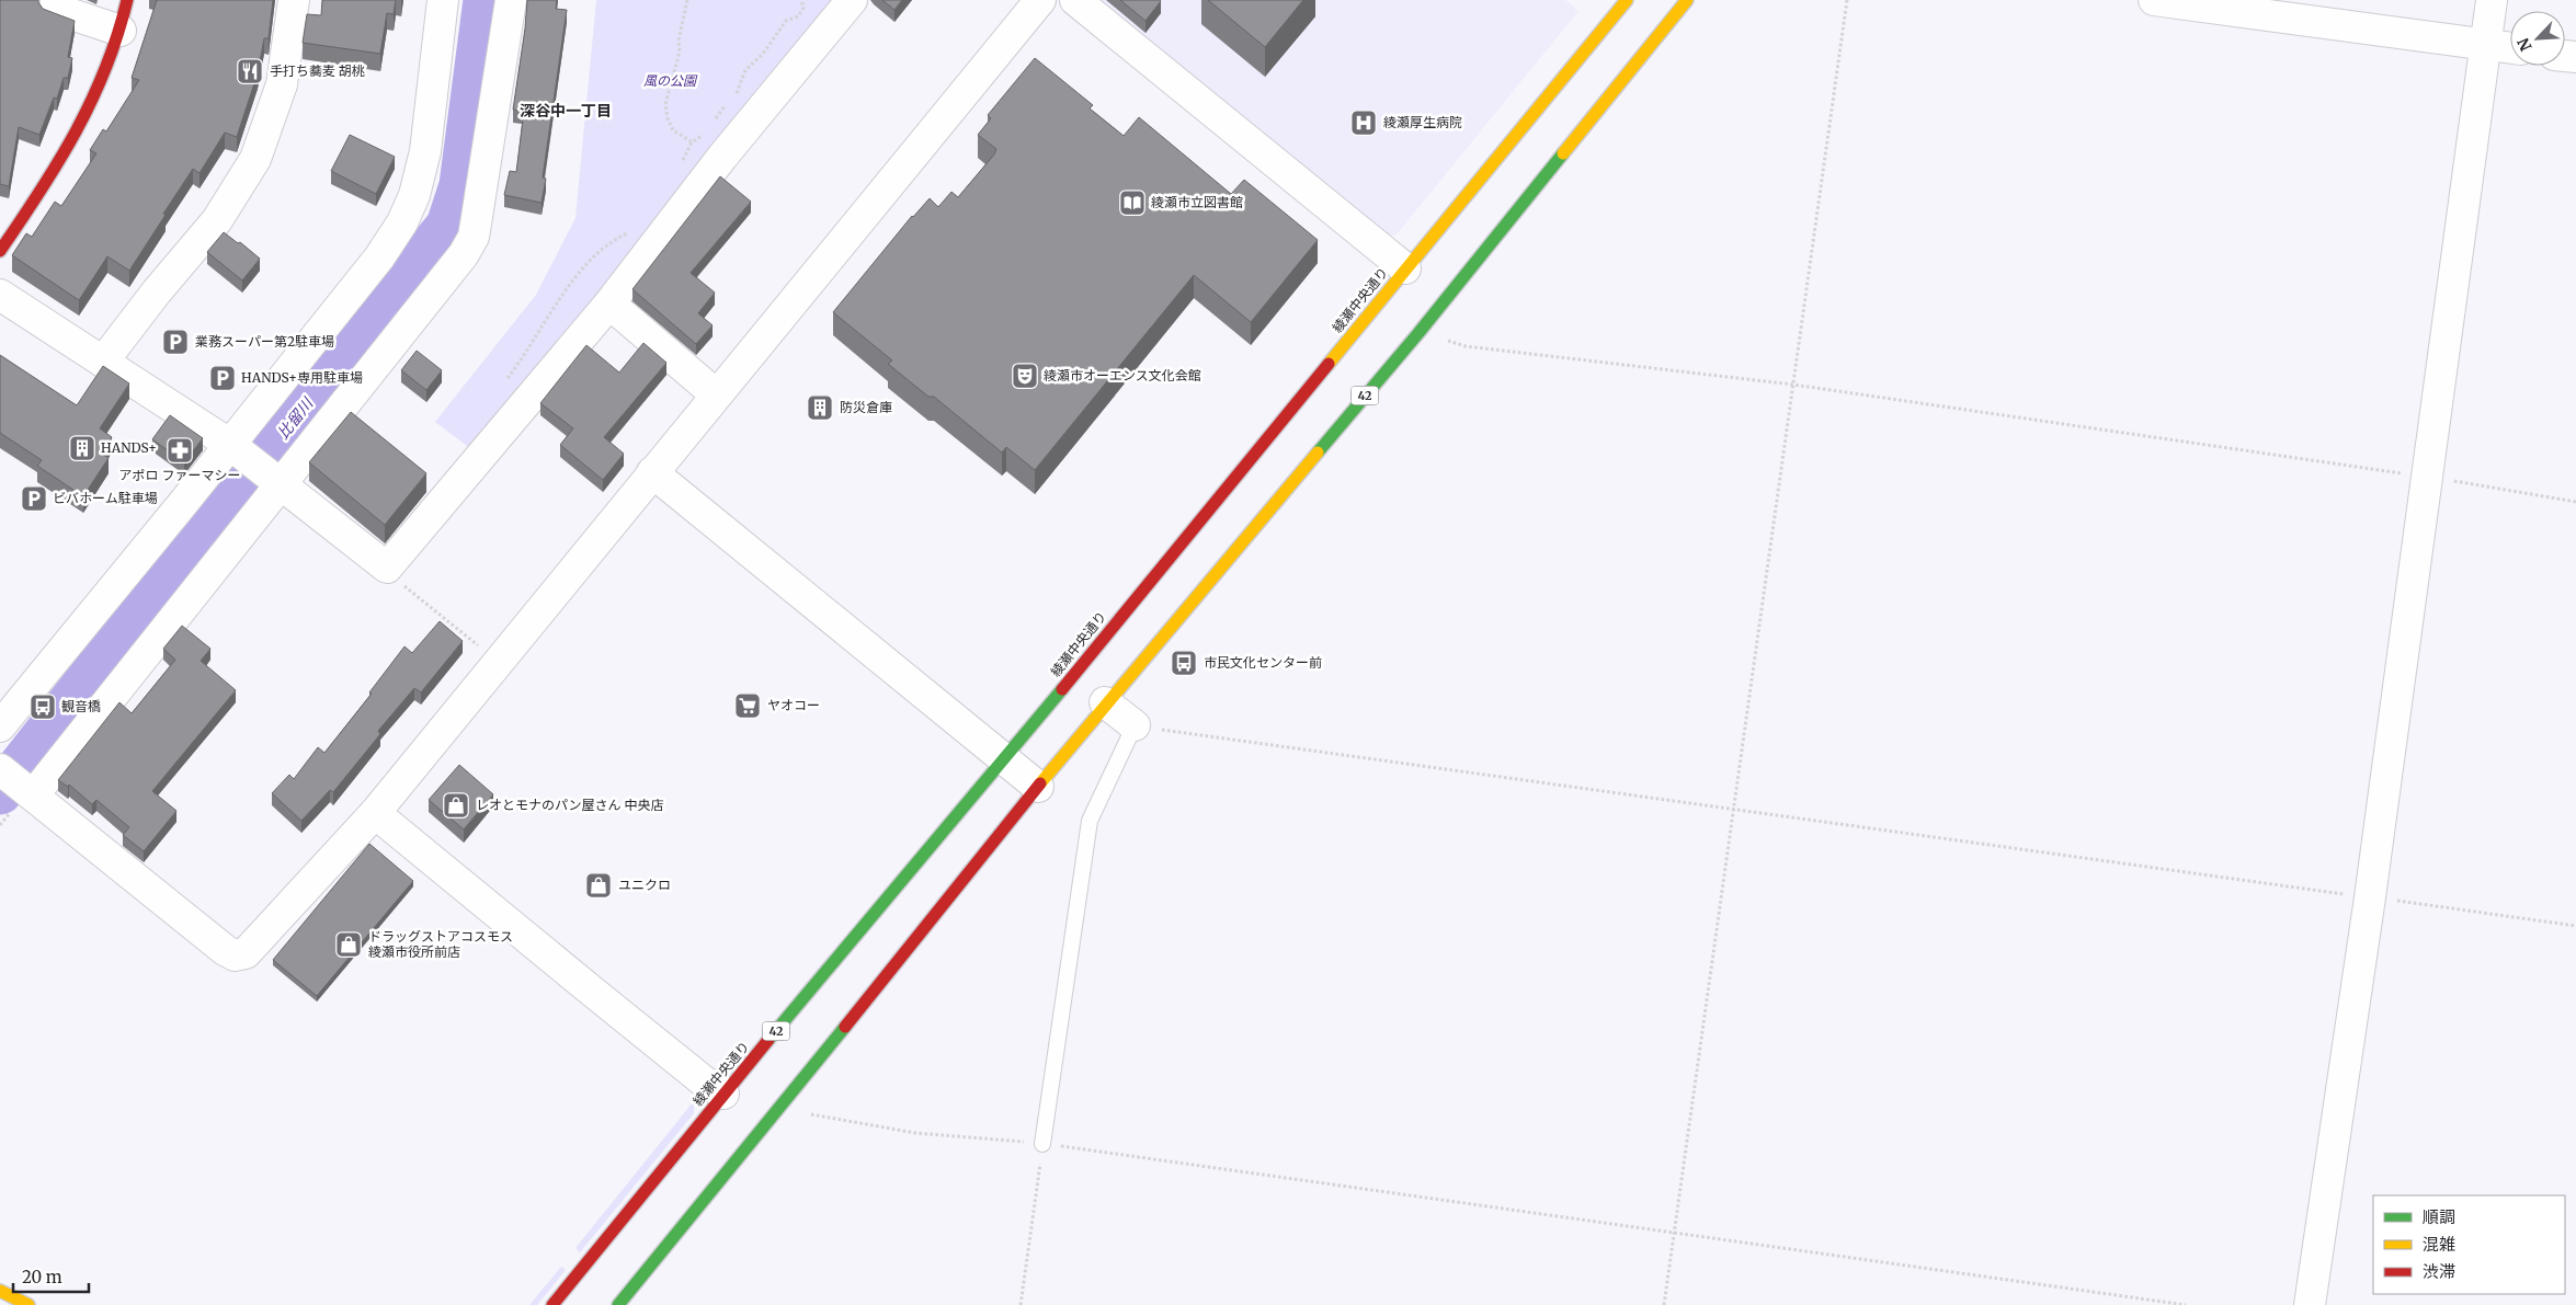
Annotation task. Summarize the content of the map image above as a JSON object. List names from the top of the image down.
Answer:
{
  "streets": {
    "main road": ["綾瀬中央通り", "42"]
  },
  "districts": ["深谷中一丁目"],
  "water": ["比留川"],
  "parks": ["風の公園"],
  "places": {
    "restaurant": ["手打ち蕎麦 胡桃"],
    "hospital": ["綾瀬厚生病院"],
    "library": ["綾瀬市立図書館"],
    "parking": ["業務スーパー第2駐車場", "HANDS+専用駐車場", "ビバホーム駐車場"],
    "theatre": ["綾瀬市オーエンス文化会館"],
    "building": ["防災倉庫", "HANDS+"],
    "pharmacy": ["アポロ ファーマシー"],
    "bus stop": ["市民文化センター前", "観音橋"],
    "supermarket": ["ヤオコー"],
    "shop": ["レオとモナのパン屋さん 中央店", "ユニクロ", "ドラッグストアコスモス 綾瀬市役所前店"]
  },
  "legend": ["順調", "混雑", "渋滞"],
  "scale_bar": "20 m",
  "north": "bottom left"
}
